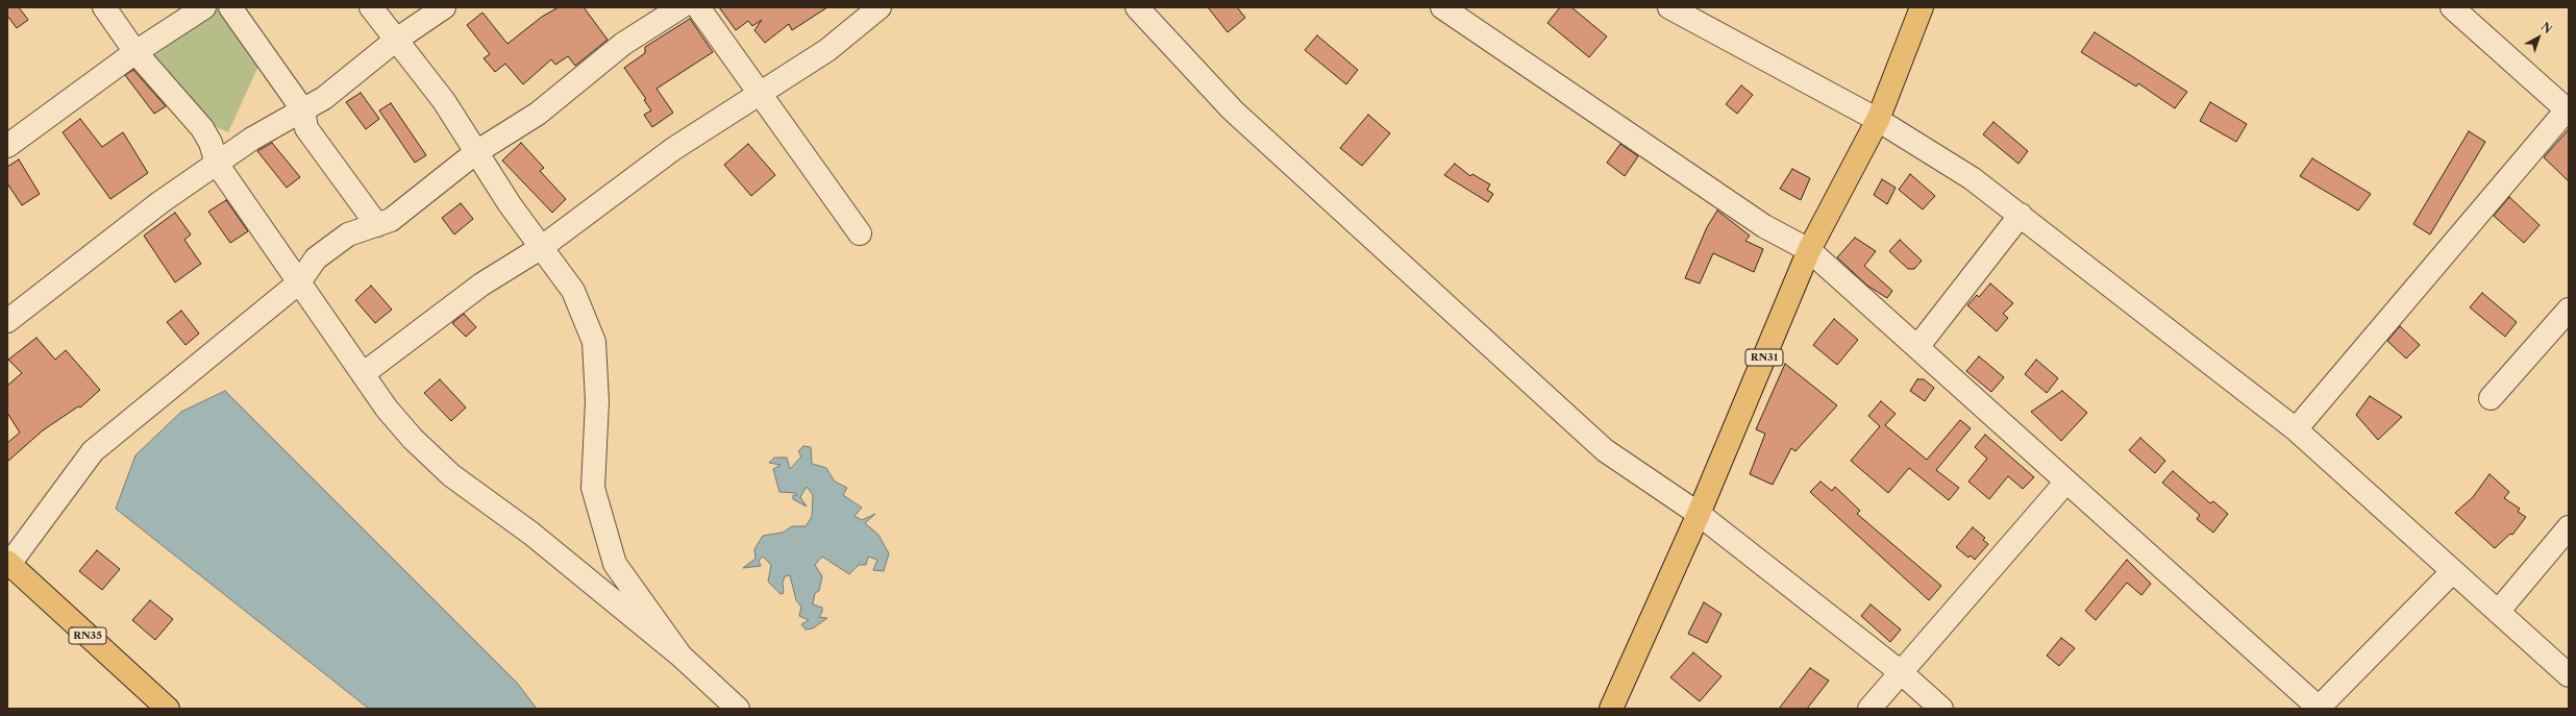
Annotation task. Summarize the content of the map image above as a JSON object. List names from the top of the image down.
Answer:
{
  "streets": {
    "main road": ["RN31", "RN35"]
  },
  "north": "top right"
}
